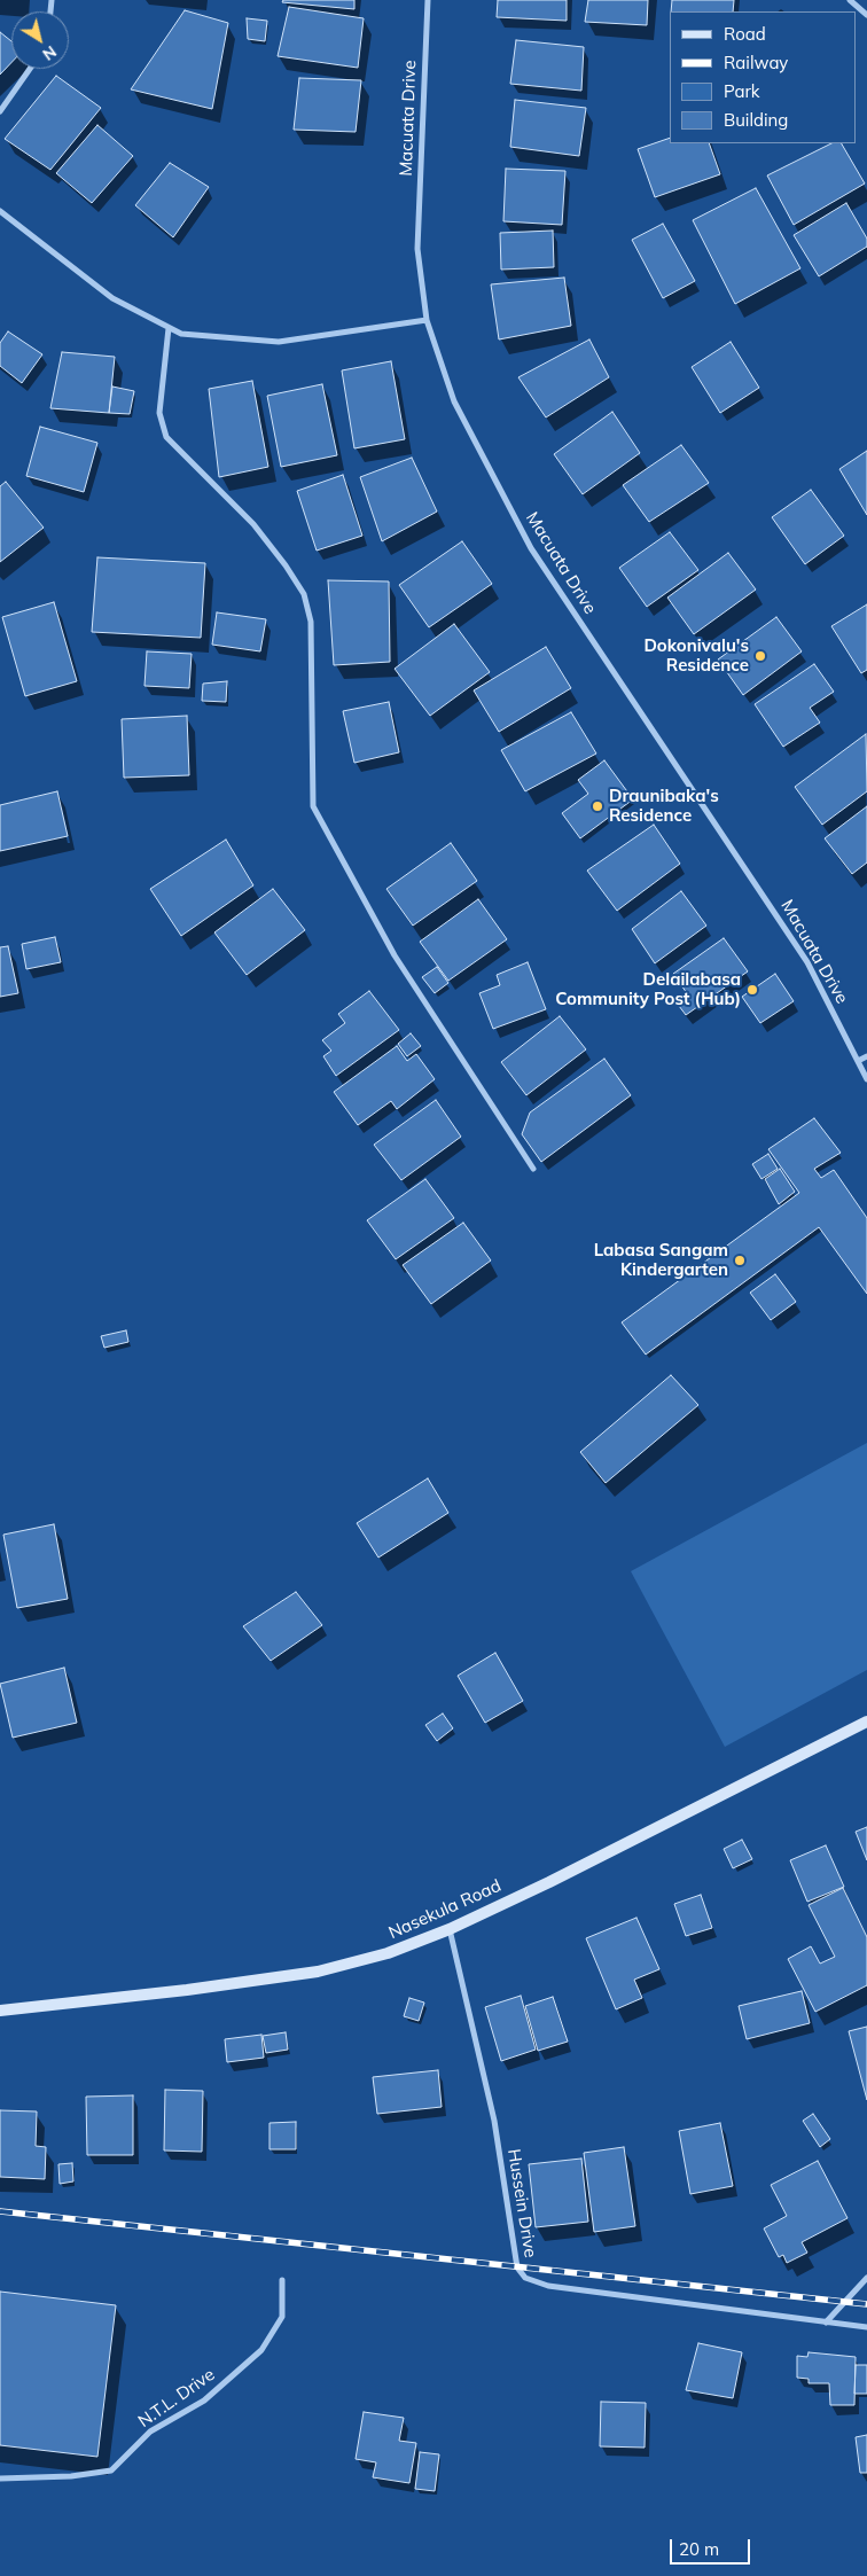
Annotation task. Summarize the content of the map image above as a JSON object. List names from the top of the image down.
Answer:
{
  "streets": {
    "main road": ["Nasekula Road"],
    "street": ["Macuata Drive", "Hussein Drive", "N.T.L. Drive"]
  },
  "crossings": [
    ["Nasekula Road", "Hussein Drive"]
  ],
  "places": [
    "Dokonivalu's Residence",
    "Draunibaka's Residence",
    "Delailabasa Community Post (Hub)",
    "Labasa Sangam Kindergarten"
  ],
  "legend": [
    "Road",
    "Railway",
    "Park",
    "Building"
  ],
  "scale_bar": "20 m",
  "north": "bottom right"
}
